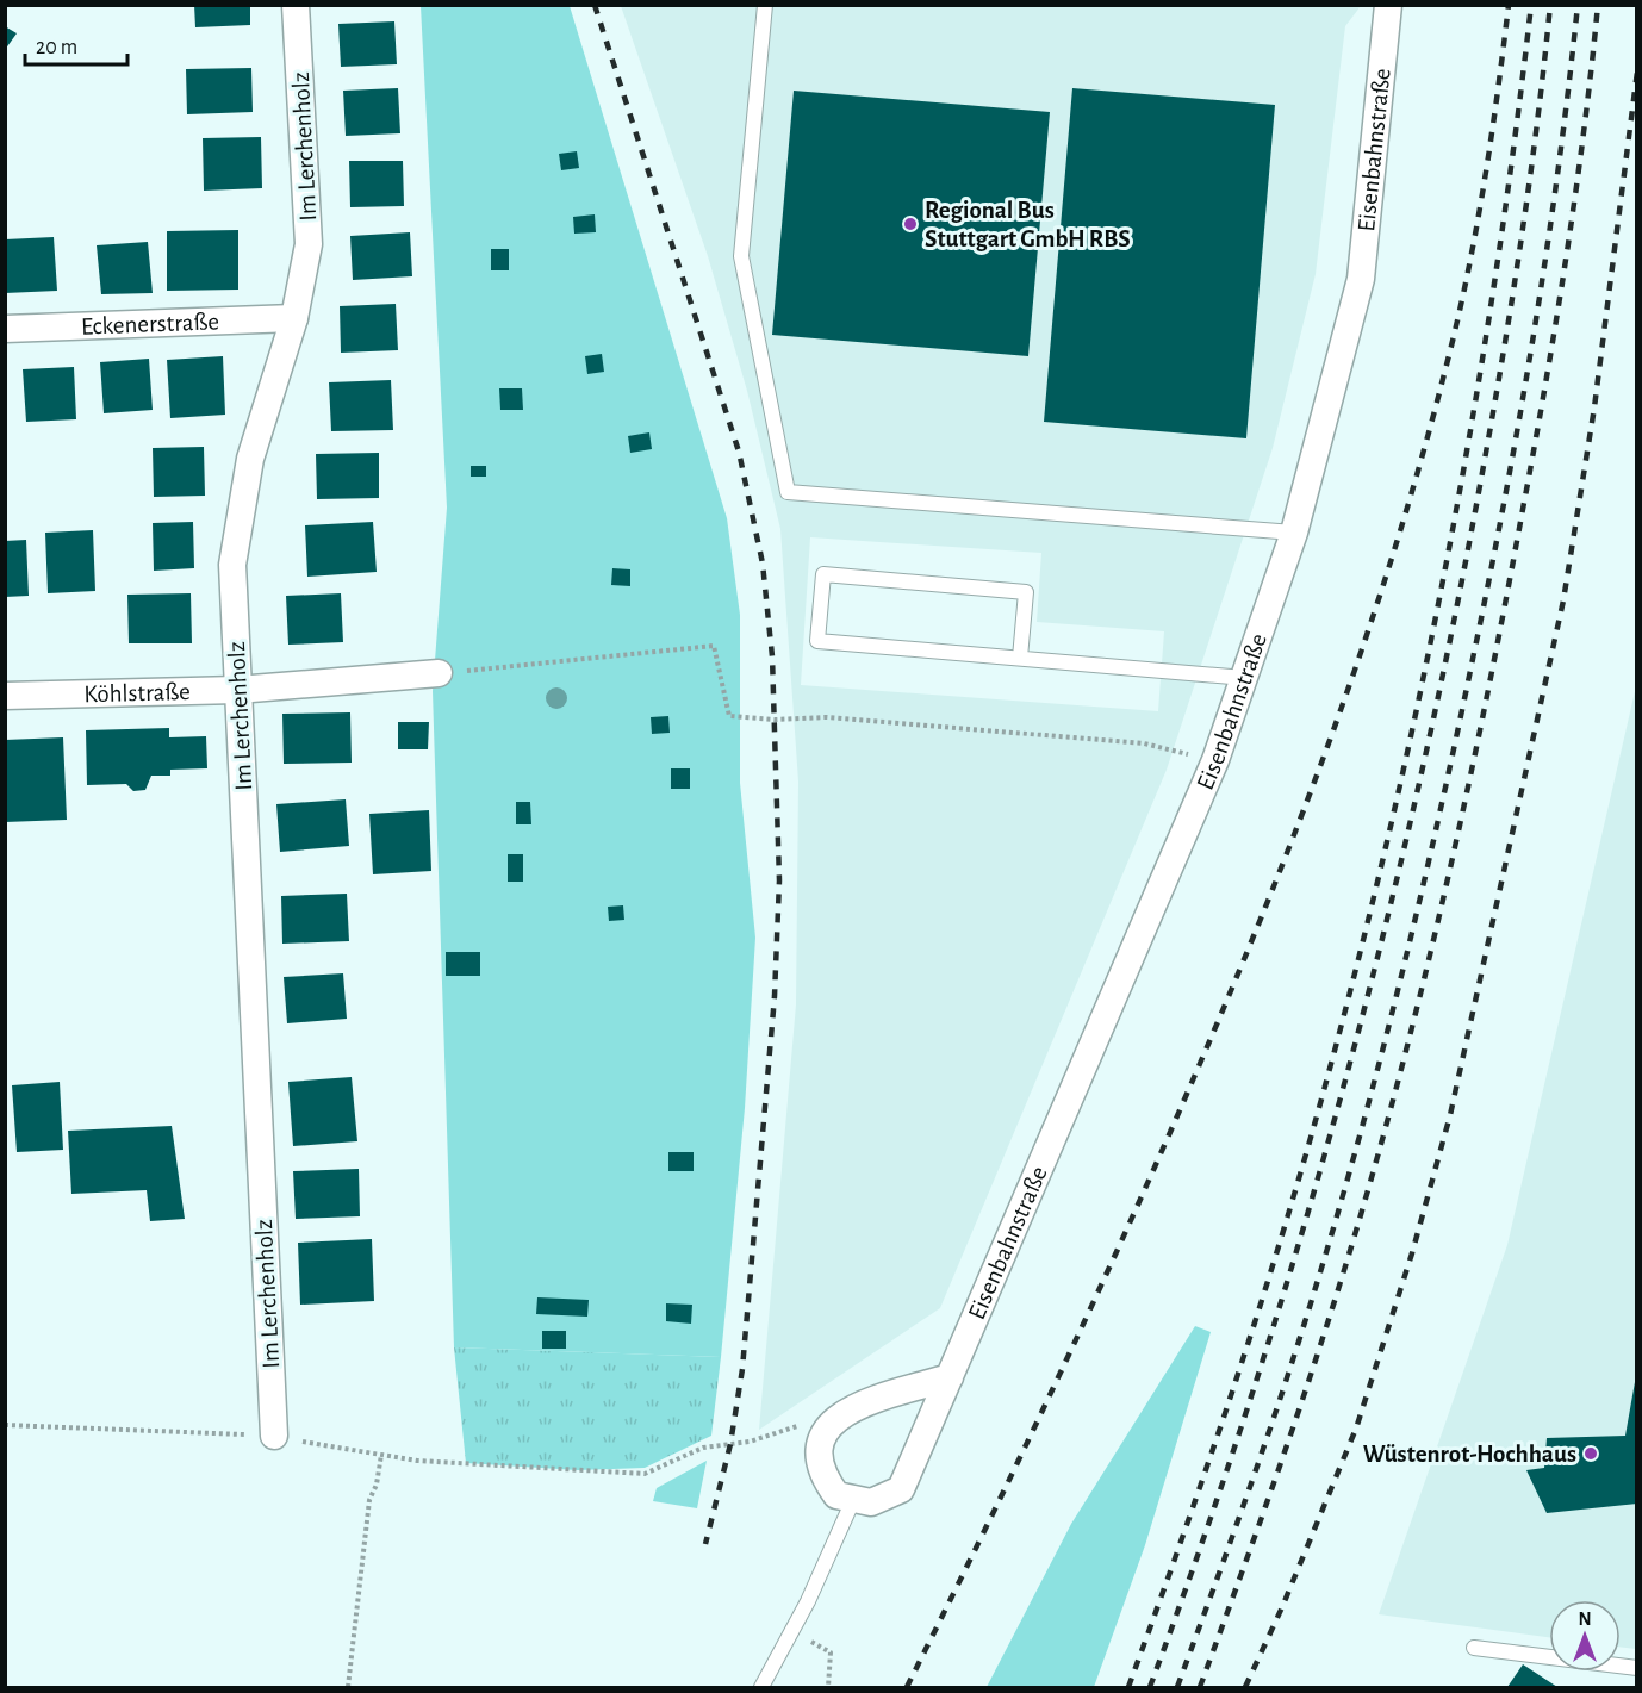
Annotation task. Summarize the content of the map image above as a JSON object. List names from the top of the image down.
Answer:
{
  "streets": {
    "street": [
      "Im Lerchenholz",
      "Eisenbahnstraße",
      "Eckenerstraße",
      "Köhlstraße"
    ]
  },
  "crossings": [
    ["Im Lerchenholz", "Eckenerstraße"],
    ["Im Lerchenholz", "Köhlstraße"]
  ],
  "places": ["Regional Bus Stuttgart GmbH RBS", "Wüstenrot-Hochhaus"],
  "scale_bar": "20 m",
  "north": "top"
}
